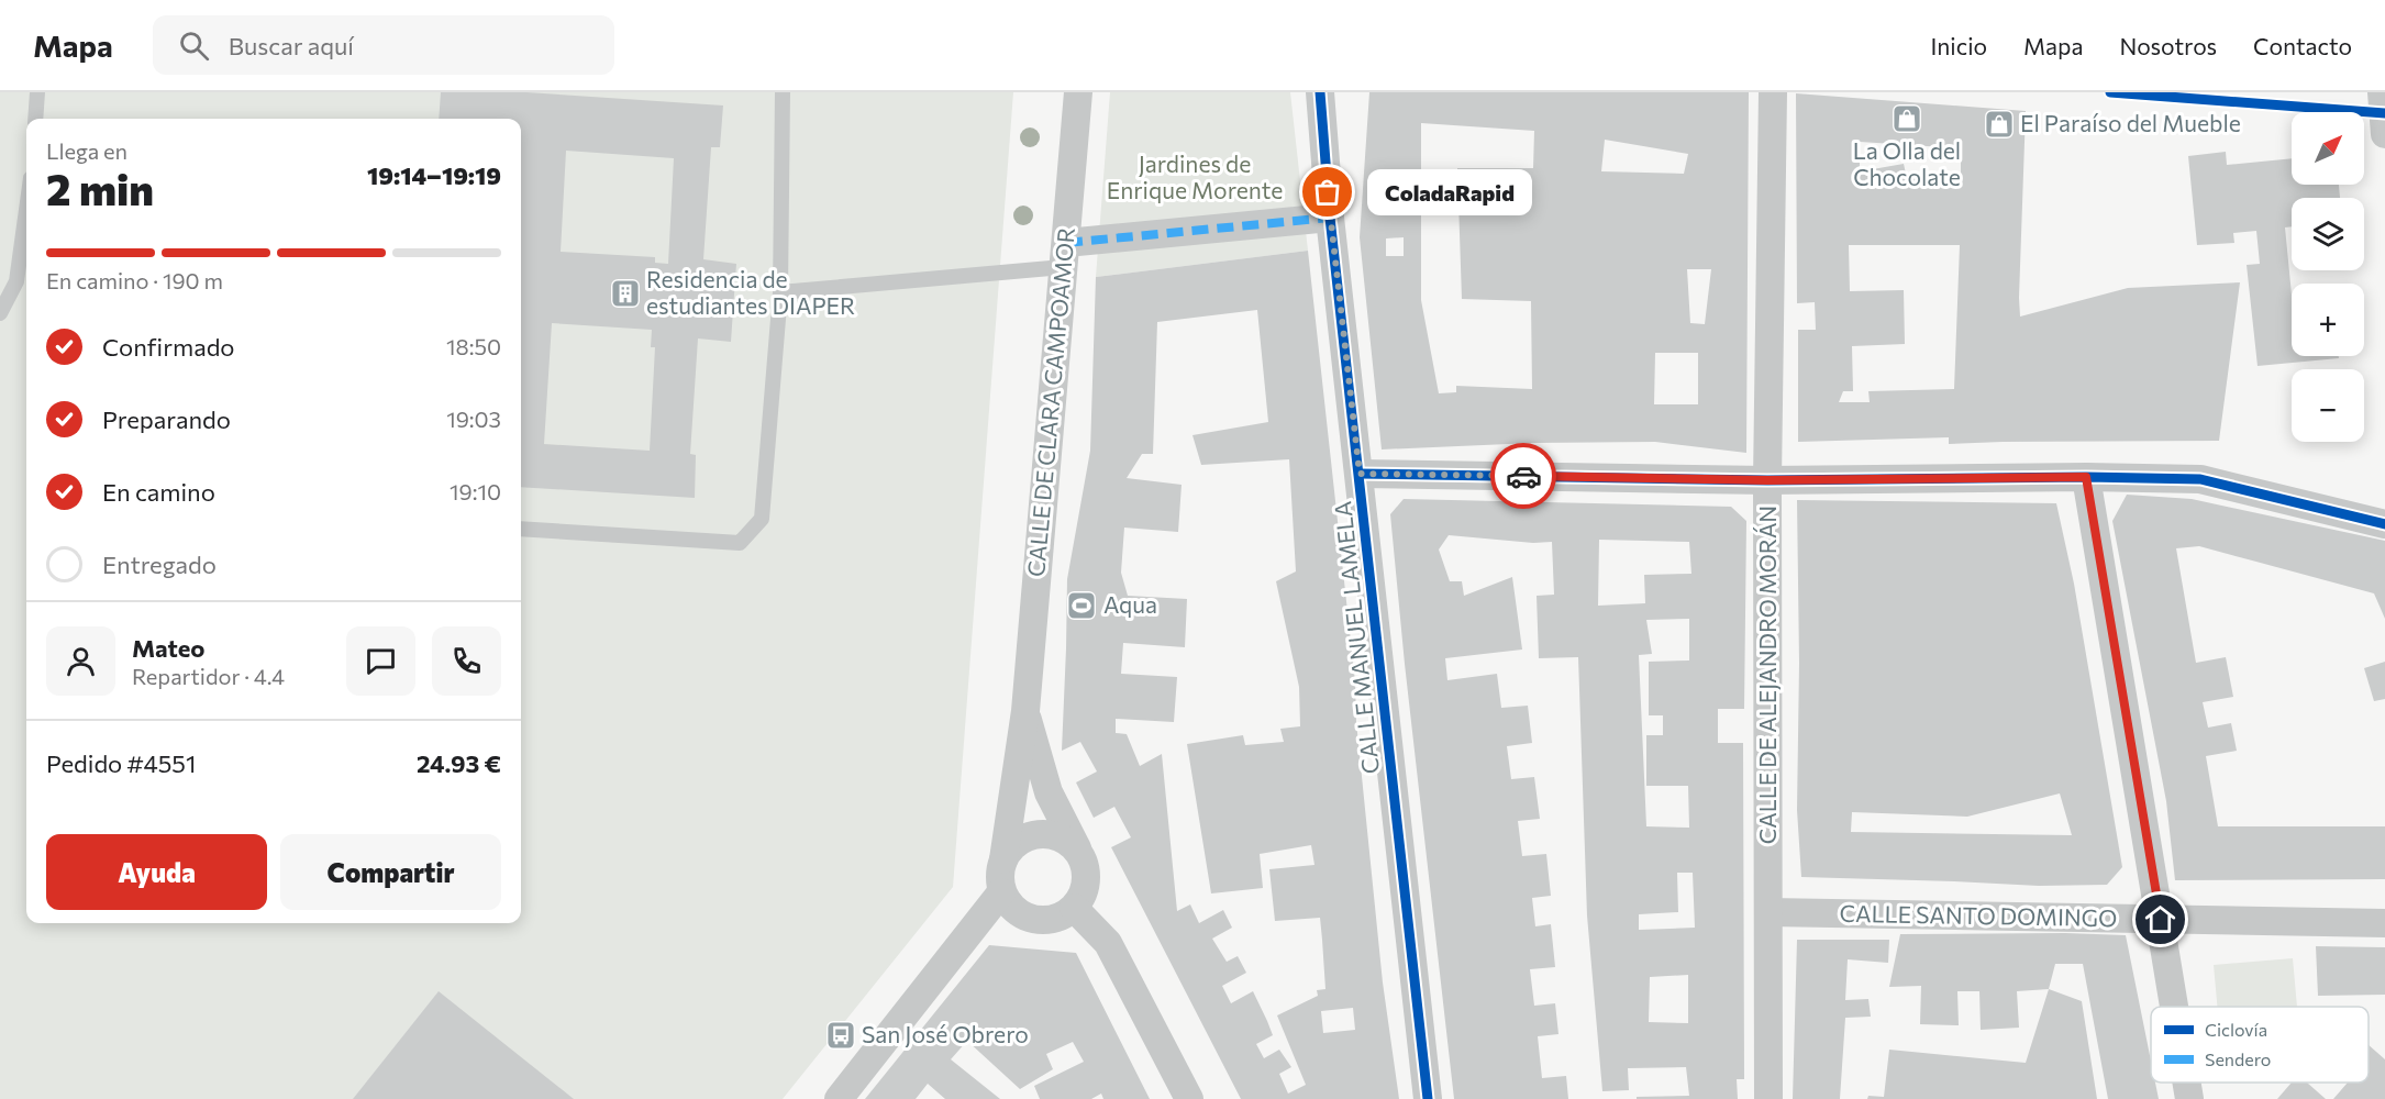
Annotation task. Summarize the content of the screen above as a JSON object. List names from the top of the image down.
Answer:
{
  "streets": {
    "street": [
      "CALLE DE CLARA CAMPOAMOR",
      "CALLE MANUEL LAMELA",
      "CALLE DE ALEJANDRO MORÁN",
      "CALLE SANTO DOMINGO"
    ]
  },
  "crossings": [
    ["CALLE DE ALEJANDRO MORÁN", "CALLE SANTO DOMINGO"]
  ],
  "parks": ["Jardines de Enrique Morente"],
  "places": {
    "shop": ["La Olla del Chocolate", "El Paraíso del Mueble"],
    "other": ["ColadaRapid"],
    "building": ["Residencia de estudiantes DIAPER"],
    "sports": ["Aqua"],
    "bus stop": ["San José Obrero"]
  },
  "legend": ["Ciclovía", "Sendero"],
  "north": "top right",
  "page": {
    "header": "Mapa",
    "search": "Buscar aquí",
    "nav": [
      "Inicio",
      "Mapa",
      "Nosotros",
      "Contacto"
    ],
    "map_buttons": ["+", "−"],
    "heading": ["2 min", "Llega en", "19:14–19:19"],
    "panel": [
      "Mateo",
      "Repartidor · 4.4",
      "Pedido #4551",
      "24.93 €"
    ],
    "bubble": "ColadaRapid",
    "bar": "En camino · 190 m",
    "list": [
      ["Confirmado", "18:50"],
      ["Preparando", "19:03"],
      ["En camino", "19:10"],
      "Entregado"
    ],
    "buttons": ["Ayuda", "Compartir"]
  }
}
